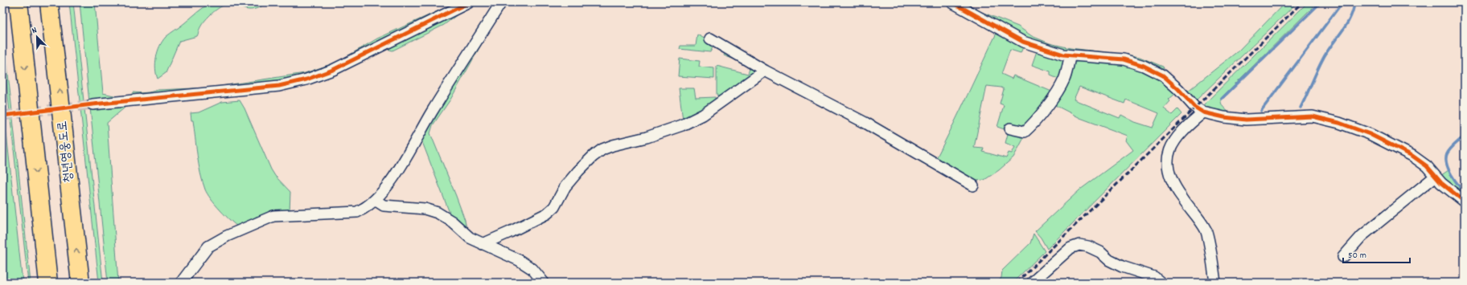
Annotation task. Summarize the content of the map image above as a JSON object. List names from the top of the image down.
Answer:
{
  "streets": {
    "highway": ["청년영웅도로"]
  },
  "scale_bar": "50 m",
  "north": "top left"
}
